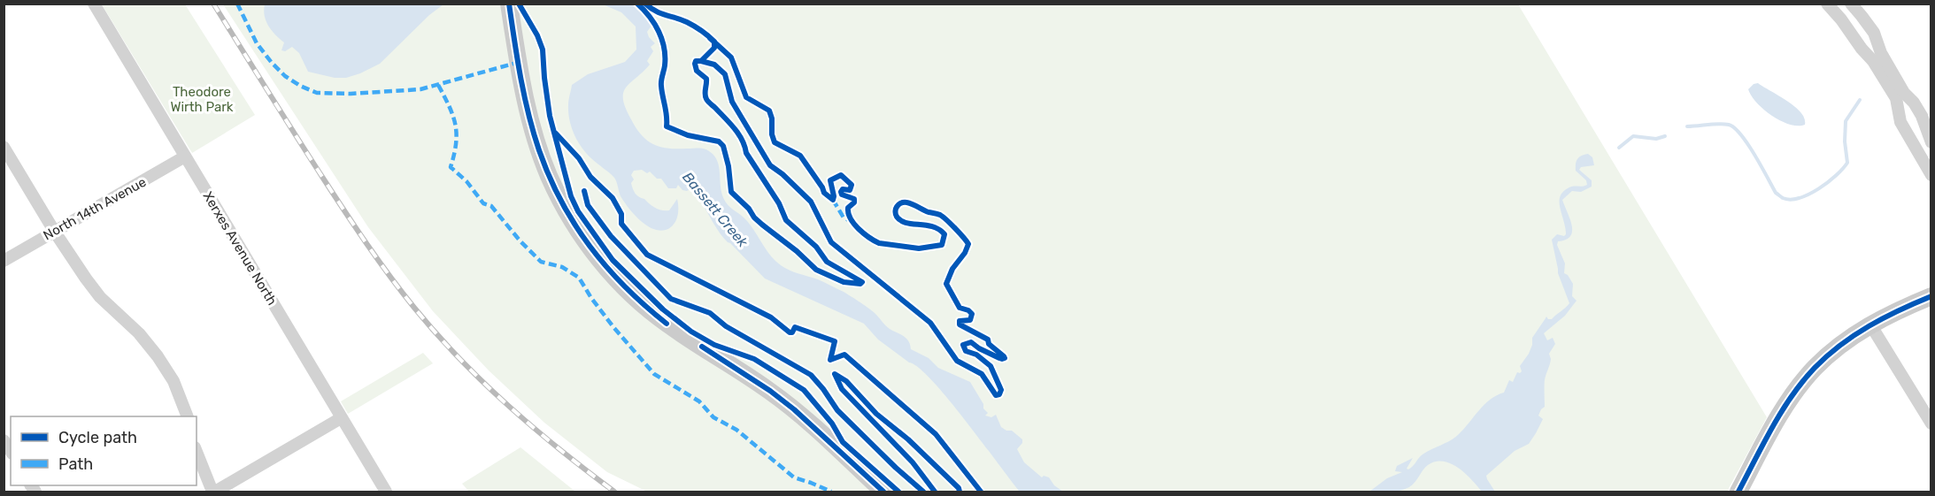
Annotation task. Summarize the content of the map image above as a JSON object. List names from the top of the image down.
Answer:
{
  "streets": {
    "street": ["North 14th Avenue", "Xerxes Avenue North"]
  },
  "crossings": [
    ["North 14th Avenue", "Xerxes Avenue North"]
  ],
  "water": ["Bassett Creek"],
  "parks": ["Theodore Wirth Park"],
  "legend": ["Cycle path", "Path"]
}
